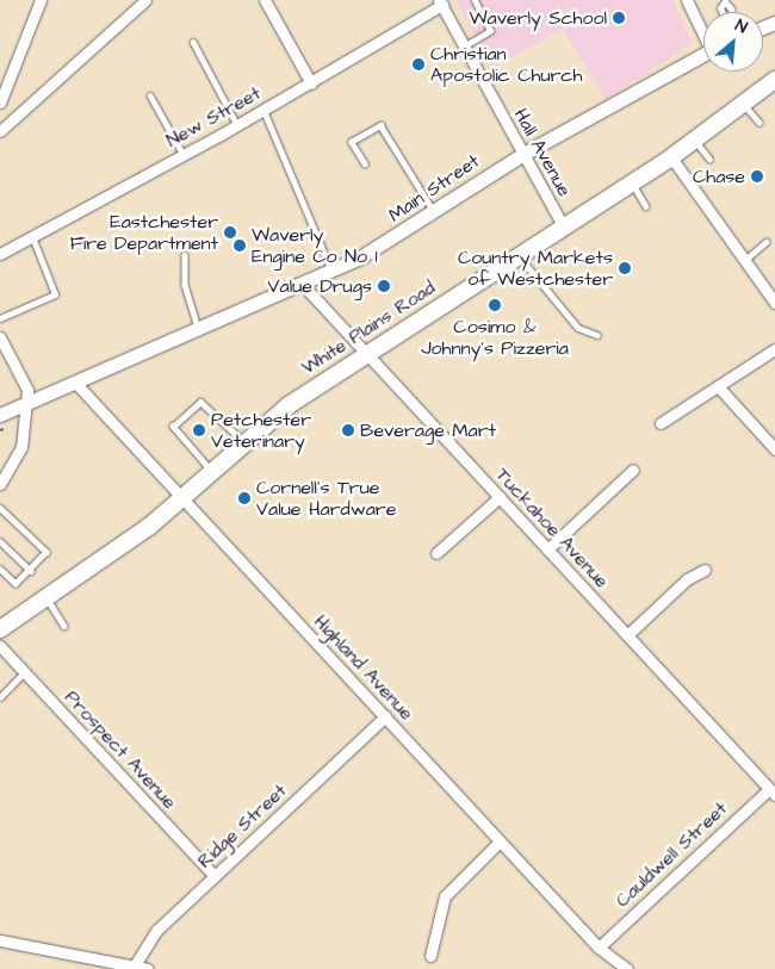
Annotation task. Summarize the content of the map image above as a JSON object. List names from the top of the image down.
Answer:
{
  "streets": {
    "main road": ["White Plains Road"],
    "street": [
      "New Street",
      "Hall Avenue",
      "Main Street",
      "Tuckahoe Avenue",
      "Highland Avenue",
      "Prospect Avenue",
      "Ridge Street",
      "Cauldwell Street"
    ]
  },
  "crossings": [
    ["New Street", "Hall Avenue"],
    ["Hall Avenue", "Main Street"],
    ["Hall Avenue", "White Plains Road"],
    ["Main Street", "Tuckahoe Avenue"],
    ["Main Street", "Highland Avenue"],
    ["White Plains Road", "Tuckahoe Avenue"],
    ["White Plains Road", "Highland Avenue"],
    ["Tuckahoe Avenue", "Cauldwell Street"],
    ["Highland Avenue", "Ridge Street"],
    ["Highland Avenue", "Cauldwell Street"],
    ["Prospect Avenue", "Ridge Street"]
  ],
  "places": [
    "Waverly School",
    "Christian Apostolic Church",
    "Chase",
    "Eastchester Fire Department",
    "Waverly Engine Co No 1",
    "Country Markets of Westchester",
    "Value Drugs",
    "Cosimo & Johnny's Pizzeria",
    "Petchester Veterinary",
    "Beverage Mart",
    "Cornell's True Value Hardware"
  ],
  "north": "top right"
}
